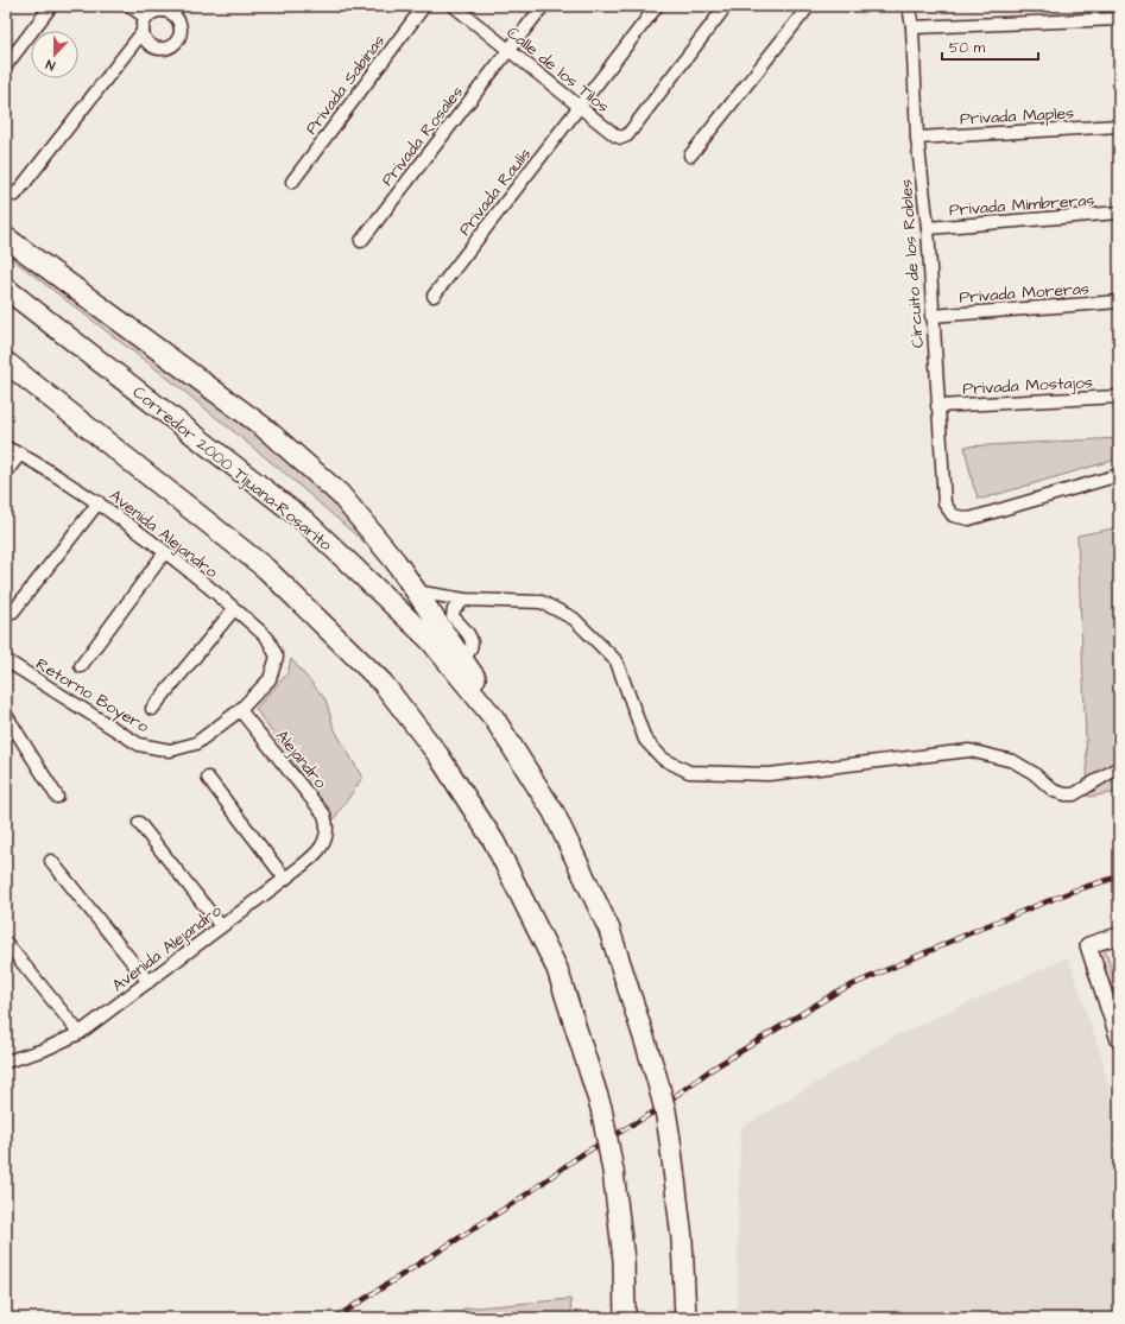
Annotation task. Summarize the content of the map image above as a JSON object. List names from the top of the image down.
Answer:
{
  "streets": {
    "highway": ["Corredor 2000 Tijuana-Rosarito"],
    "street": [
      "Calle de los Tilos",
      "Privada Sabinas",
      "Privada Maples",
      "Privada Rosales",
      "Privada Raulís",
      "Privada Mimbreras",
      "Circuito de los Robles",
      "Privada Moreras",
      "Privada Mostajos",
      "Avenida Alejandro",
      "Retorno Boyero",
      "Alejandro"
    ]
  },
  "crossings": [
    ["Calle de los Tilos", "Privada Rosales"],
    ["Calle de los Tilos", "Privada Raulís"],
    ["Privada Maples", "Circuito de los Robles"],
    ["Privada Mimbreras", "Circuito de los Robles"],
    ["Circuito de los Robles", "Privada Moreras"],
    ["Circuito de los Robles", "Privada Mostajos"],
    ["Avenida Alejandro", "Retorno Boyero"],
    ["Avenida Alejandro", "Alejandro"],
    ["Retorno Boyero", "Alejandro"]
  ],
  "scale_bar": "50 m",
  "north": "bottom"
}
